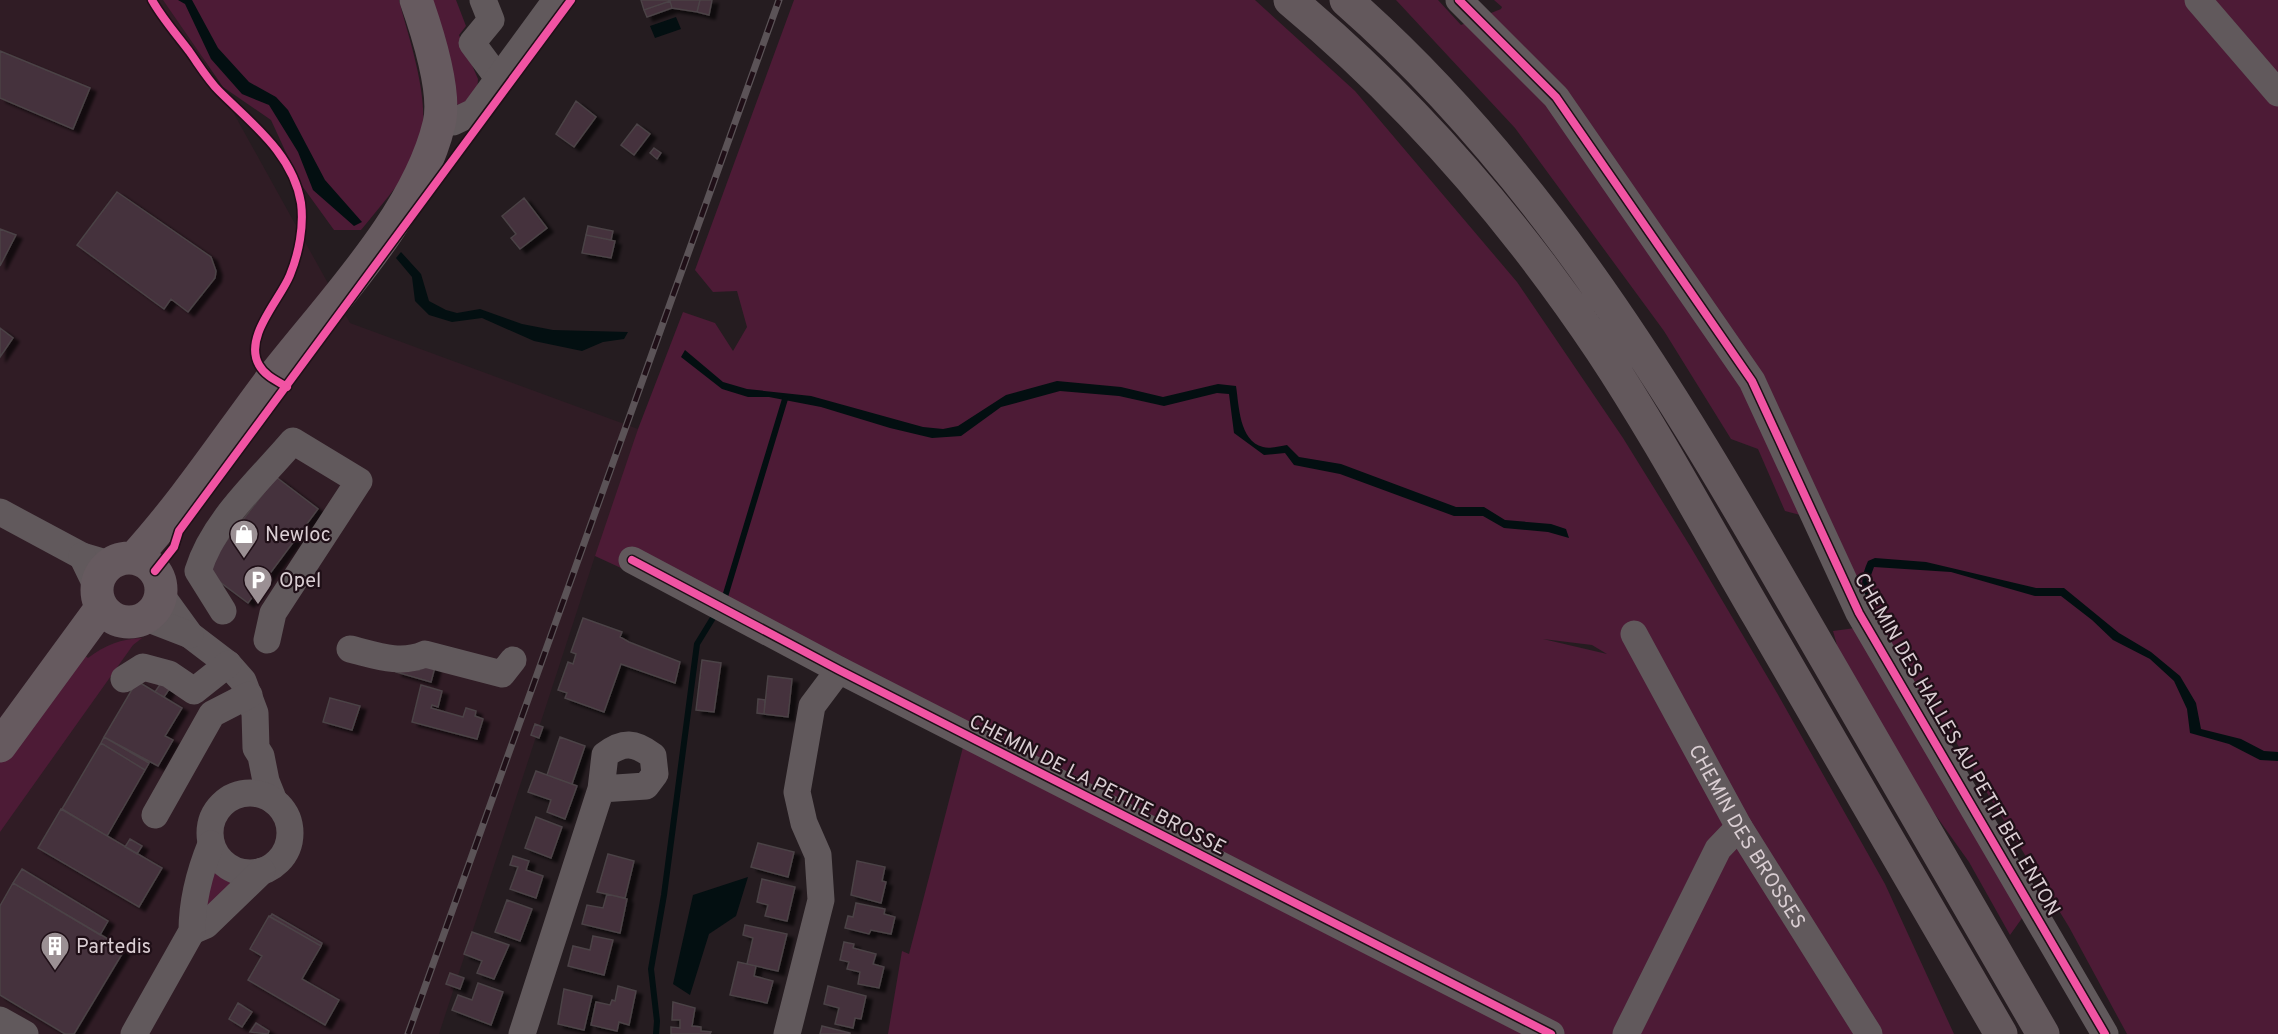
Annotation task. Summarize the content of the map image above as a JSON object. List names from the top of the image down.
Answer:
{
  "streets": {
    "street": ["CHEMIN DES HALLES AU PETIT BEL ENTON", "CHEMIN DE LA PETITE BROSSE", "CHEMIN DES BROSSES"]
  },
  "places": {
    "shop": ["Newloc"],
    "parking": ["Opel"],
    "building": ["Partedis"]
  }
}
